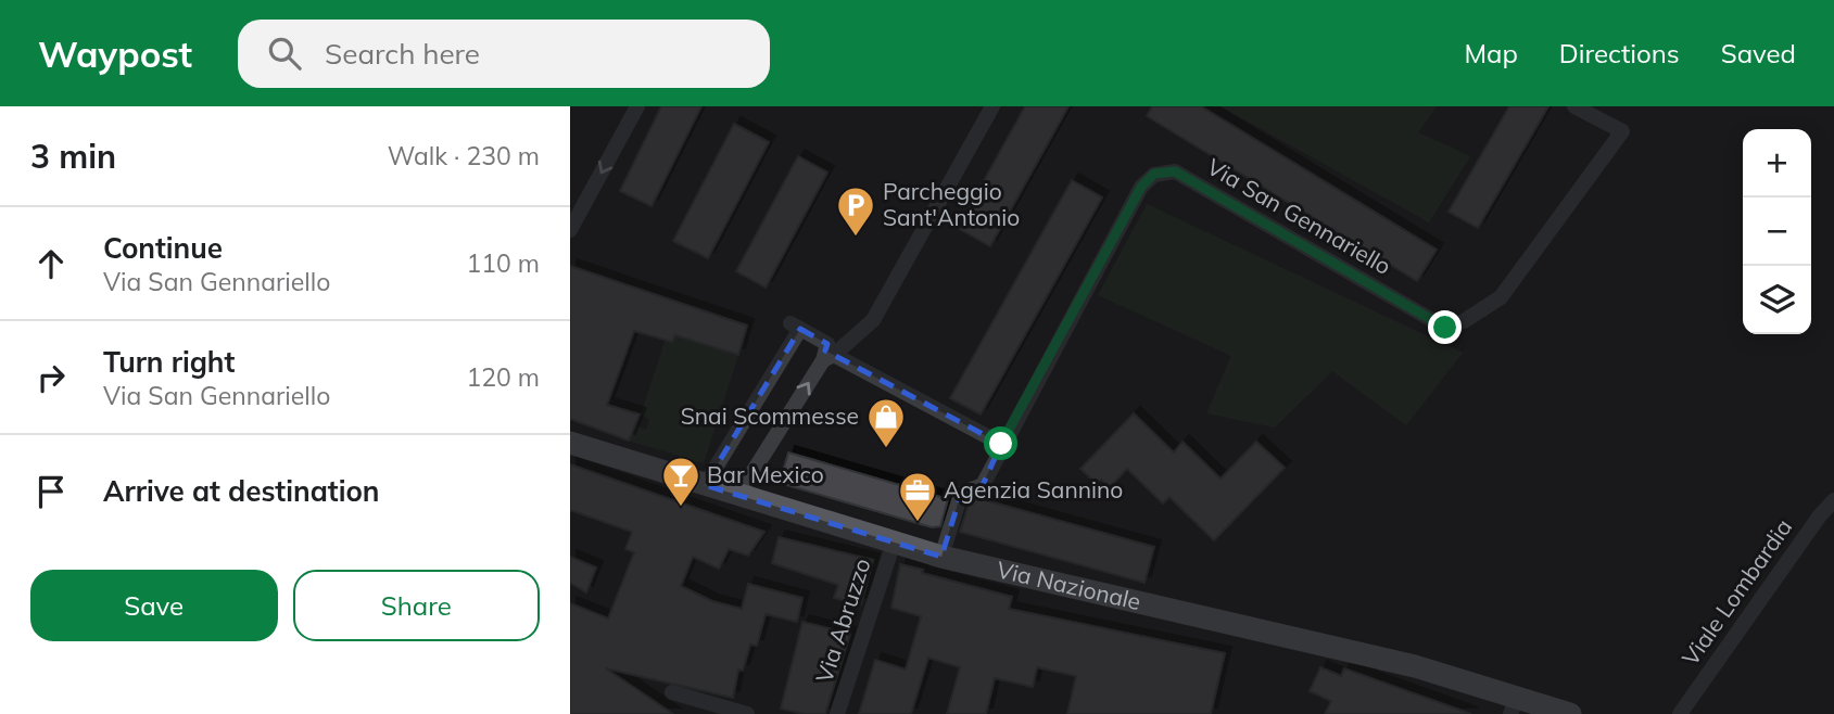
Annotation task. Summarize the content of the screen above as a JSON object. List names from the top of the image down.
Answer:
{
  "streets": {
    "main road": ["Via Nazionale"],
    "street": ["Via San Gennariello", "Viale Lombardia", "Via Abruzzo"]
  },
  "crossings": [
    ["Via San Gennariello", "Via Nazionale"],
    ["Via Nazionale", "Via Abruzzo"]
  ],
  "places": {
    "parking": ["Parcheggio Sant'Antonio"],
    "shop": ["Snai Scommesse"],
    "bar": ["Bar Mexico"],
    "office": ["Agenzia Sannino"]
  },
  "page": {
    "header": "Waypost",
    "search": "Search here",
    "nav": ["Map", "Directions", "Saved"],
    "heading": ["3 min", "Walk · 230 m"],
    "map_buttons": ["+", "−"],
    "list": [
      ["Continue", "Via San Gennariello", "110 m"],
      ["Turn right", "Via San Gennariello", "120 m"],
      "Arrive at destination"
    ],
    "buttons": ["Save", "Share"]
  }
}
